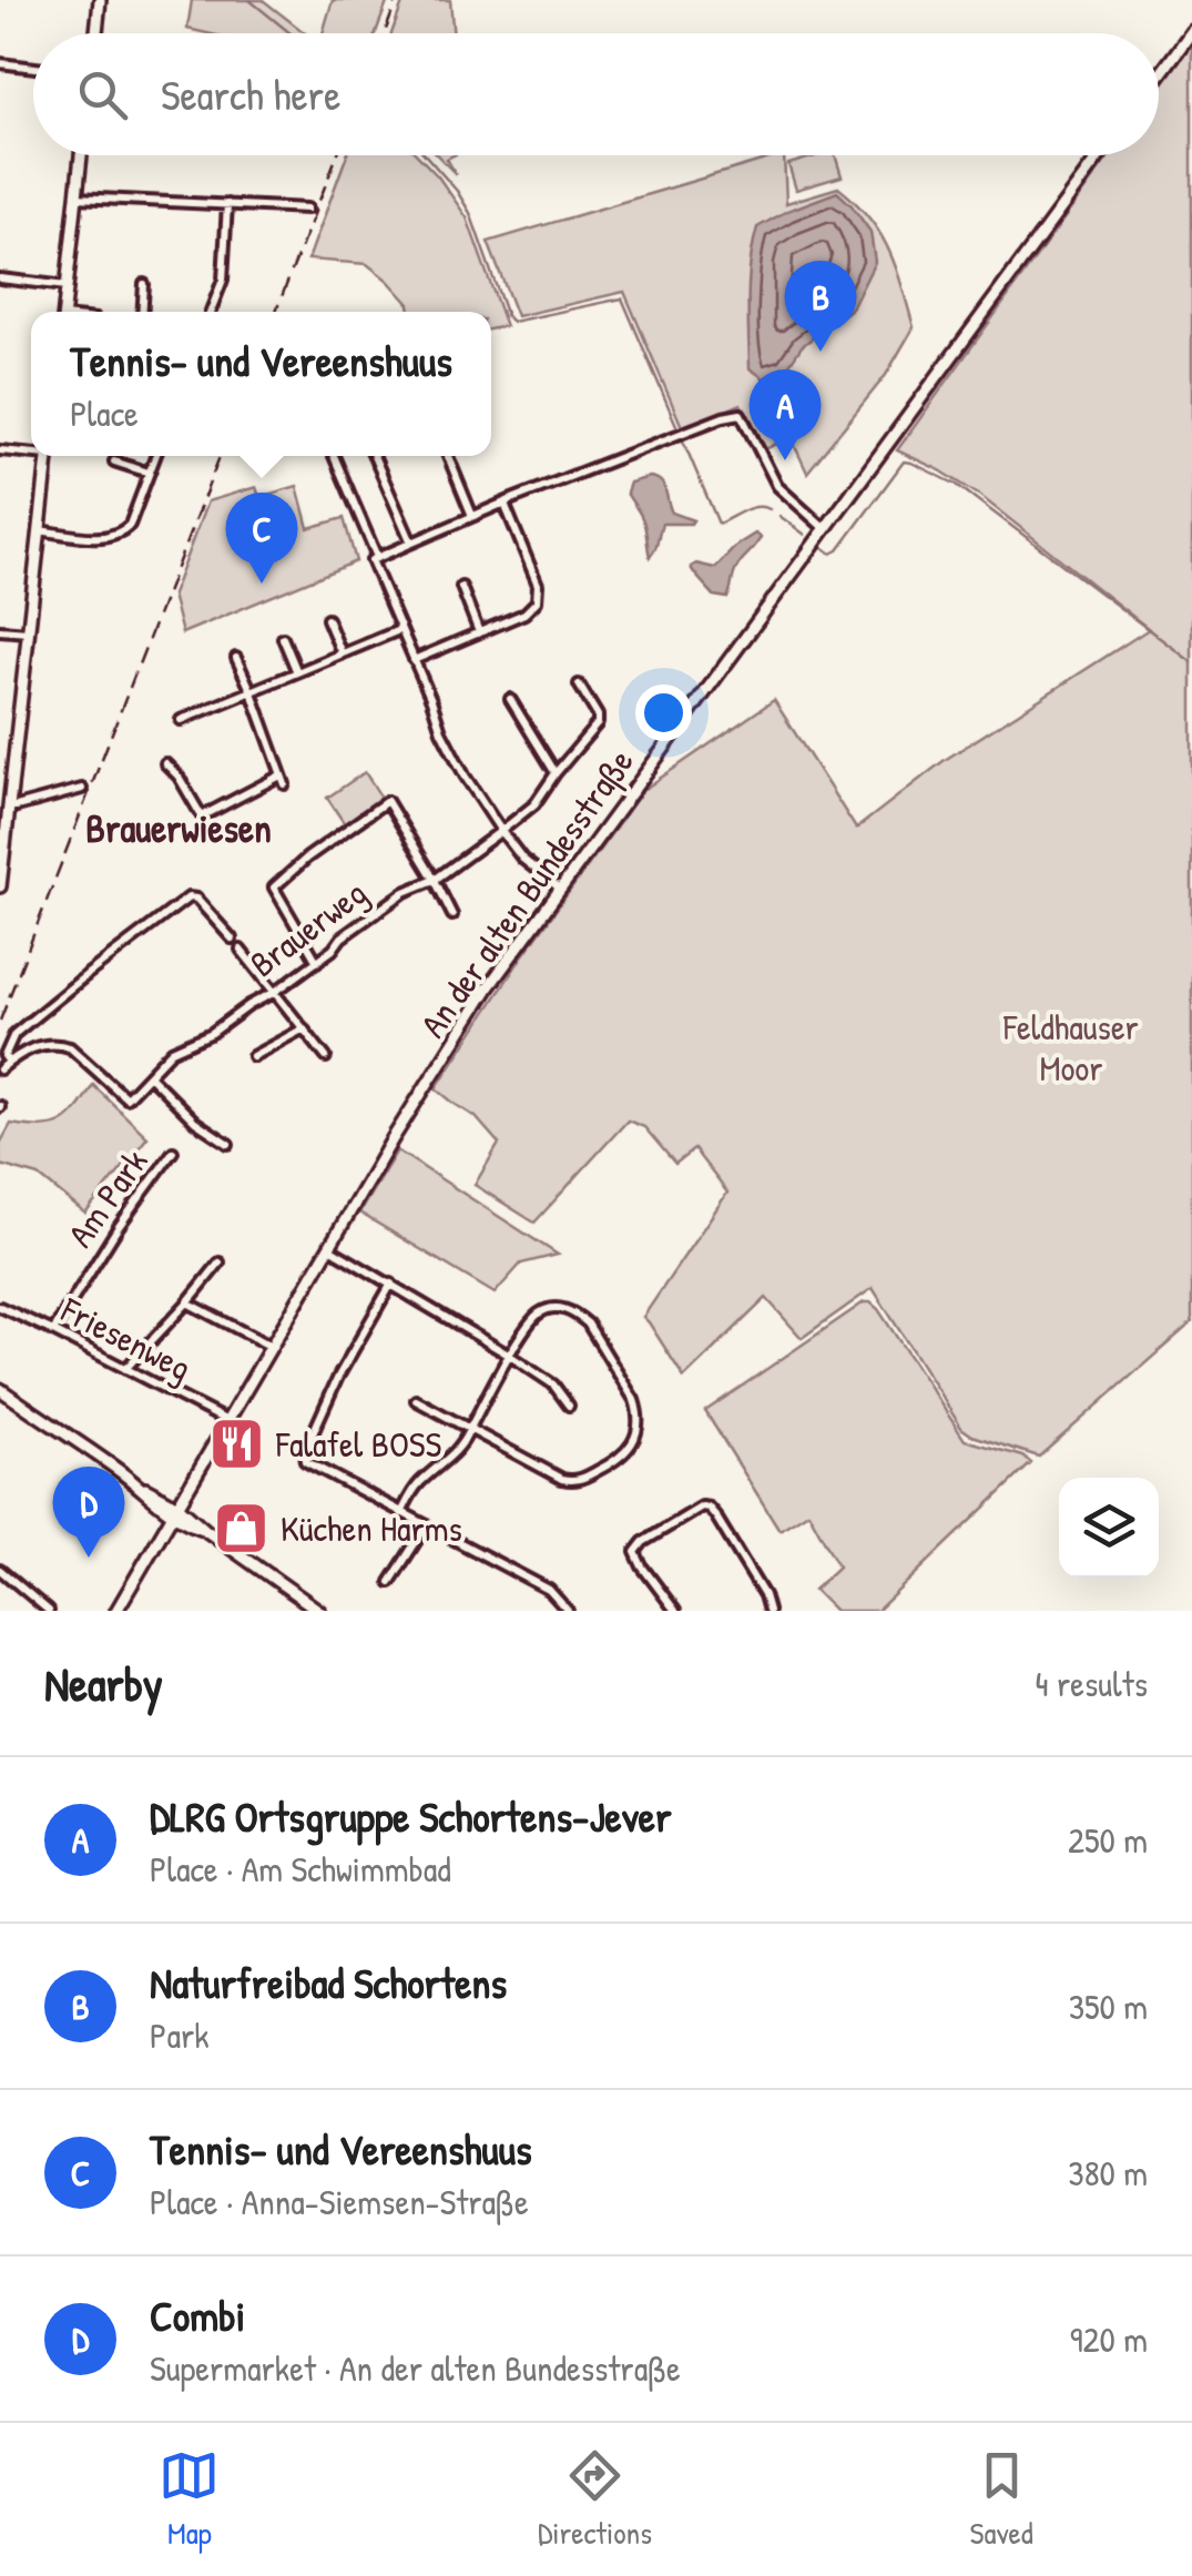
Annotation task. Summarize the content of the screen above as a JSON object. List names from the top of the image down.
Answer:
{
  "streets": {
    "street": [
      "An der alten Bundesstraße",
      "Brauerweg",
      "Am Park",
      "Friesenweg"
    ]
  },
  "crossings": [
    ["An der alten Bundesstraße", "Friesenweg"],
    ["Am Park", "Friesenweg"]
  ],
  "districts": ["Brauerwiesen"],
  "parks": ["Feldhauser Moor"],
  "places": {
    "restaurant": ["Falafel BOSS"],
    "shop": ["Küchen Harms"]
  },
  "page": {
    "search": "Search here",
    "pins": [
      "B",
      "A",
      "C",
      "D"
    ],
    "popup": ["Tennis- und Vereenshuus", "Place"],
    "heading": ["Nearby", "4 results"],
    "list": [
      {
        "mark": "A",
        "name": "DLRG Ortsgruppe Schortens-Jever",
        "note": "Place · Am Schwimmbad",
        "value": "250 m"
      },
      {
        "mark": "B",
        "name": "Naturfreibad Schortens",
        "note": "Park",
        "value": "350 m"
      },
      {
        "mark": "C",
        "name": "Tennis- und Vereenshuus",
        "note": "Place · Anna-Siemsen-Straße",
        "value": "380 m"
      },
      {
        "mark": "D",
        "name": "Combi",
        "note": "Supermarket · An der alten Bundesstraße",
        "value": "920 m"
      }
    ],
    "nav": ["Map", "Directions", "Saved"]
  }
}
